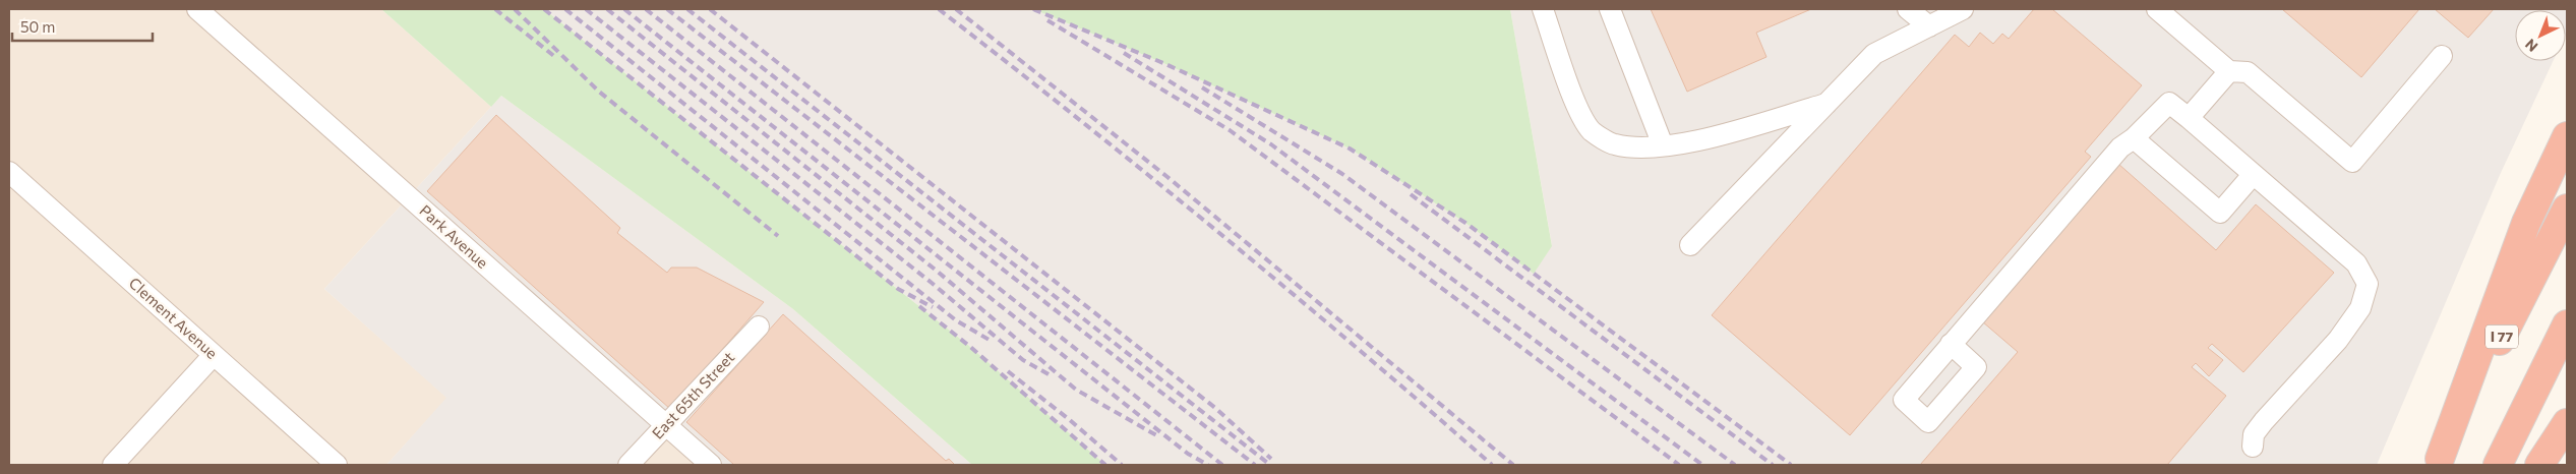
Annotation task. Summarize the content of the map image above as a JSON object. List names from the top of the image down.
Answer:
{
  "streets": {
    "highway": ["I 77"],
    "street": ["Park Avenue", "Clement Avenue", "East 65th Street"]
  },
  "crossings": [
    ["Park Avenue", "East 65th Street"]
  ],
  "scale_bar": "50 m",
  "north": "bottom left"
}
